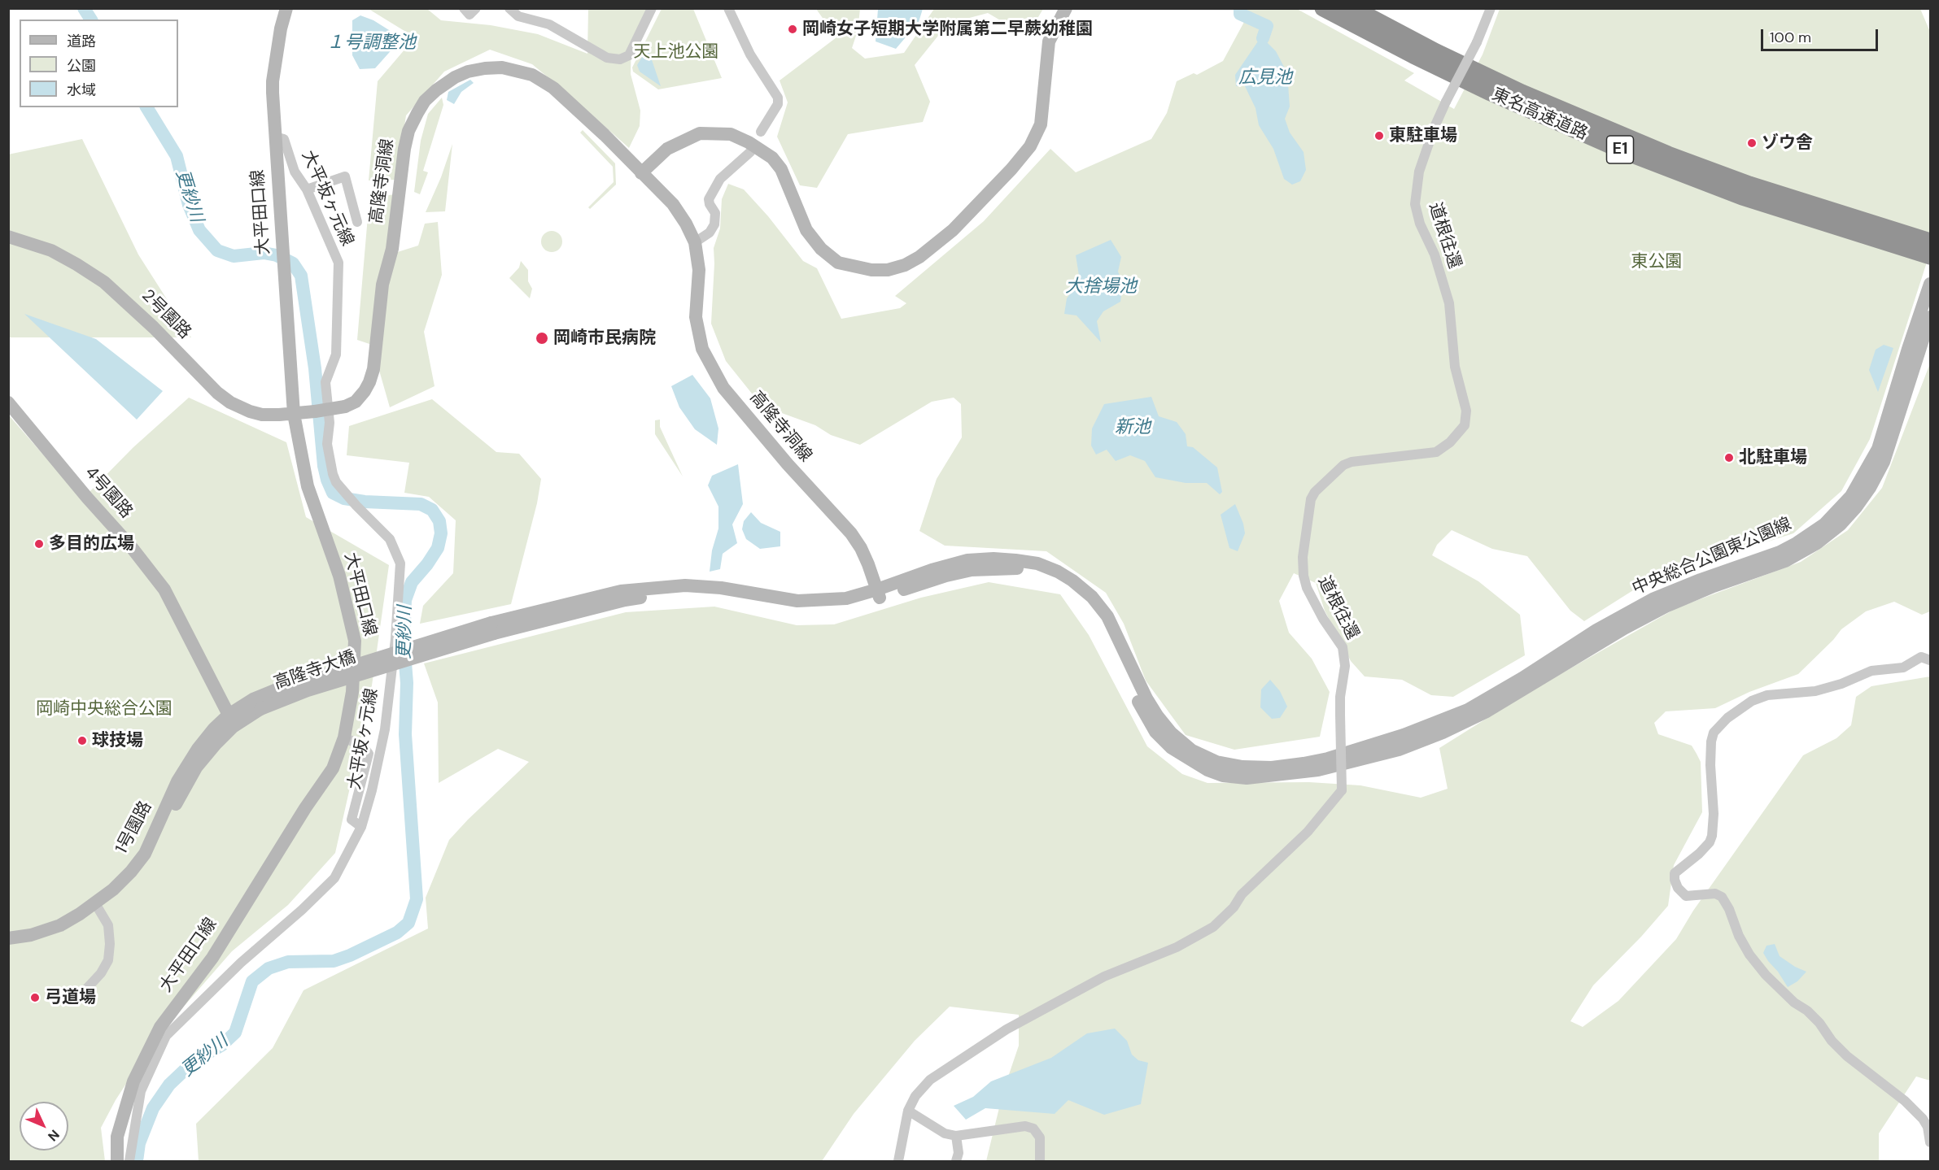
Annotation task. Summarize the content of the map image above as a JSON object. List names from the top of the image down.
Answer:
{
  "streets": {
    "highway": ["東名高速道路", "E1"],
    "street": [
      "高隆寺洞線",
      "大平坂ヶ元線",
      "大平田口線",
      "道根往還",
      "2号園路",
      "4号園路",
      "中央総合公園東公園線",
      "高隆寺大橋",
      "1号園路"
    ]
  },
  "crossings": [
    ["高隆寺洞線", "2号園路"],
    ["高隆寺洞線", "中央総合公園東公園線"],
    ["大平坂ヶ元線", "大平田口線"],
    ["大平田口線", "2号園路"],
    ["4号園路", "1号園路"],
    ["高隆寺大橋", "1号園路"]
  ],
  "water": [
    "１号調整池",
    "広見池",
    "更紗川",
    "大捨場池",
    "新池"
  ],
  "parks": ["天上池公園", "東公園", "岡崎中央総合公園"],
  "places": [
    "岡崎女子短期大学附属第二早蕨幼稚園",
    "東駐車場",
    "ゾウ舎",
    "岡崎市民病院",
    "北駐車場",
    "多目的広場",
    "球技場",
    "弓道場"
  ],
  "legend": ["道路", "公園", "水域"],
  "scale_bar": "100 m",
  "north": "bottom right"
}
